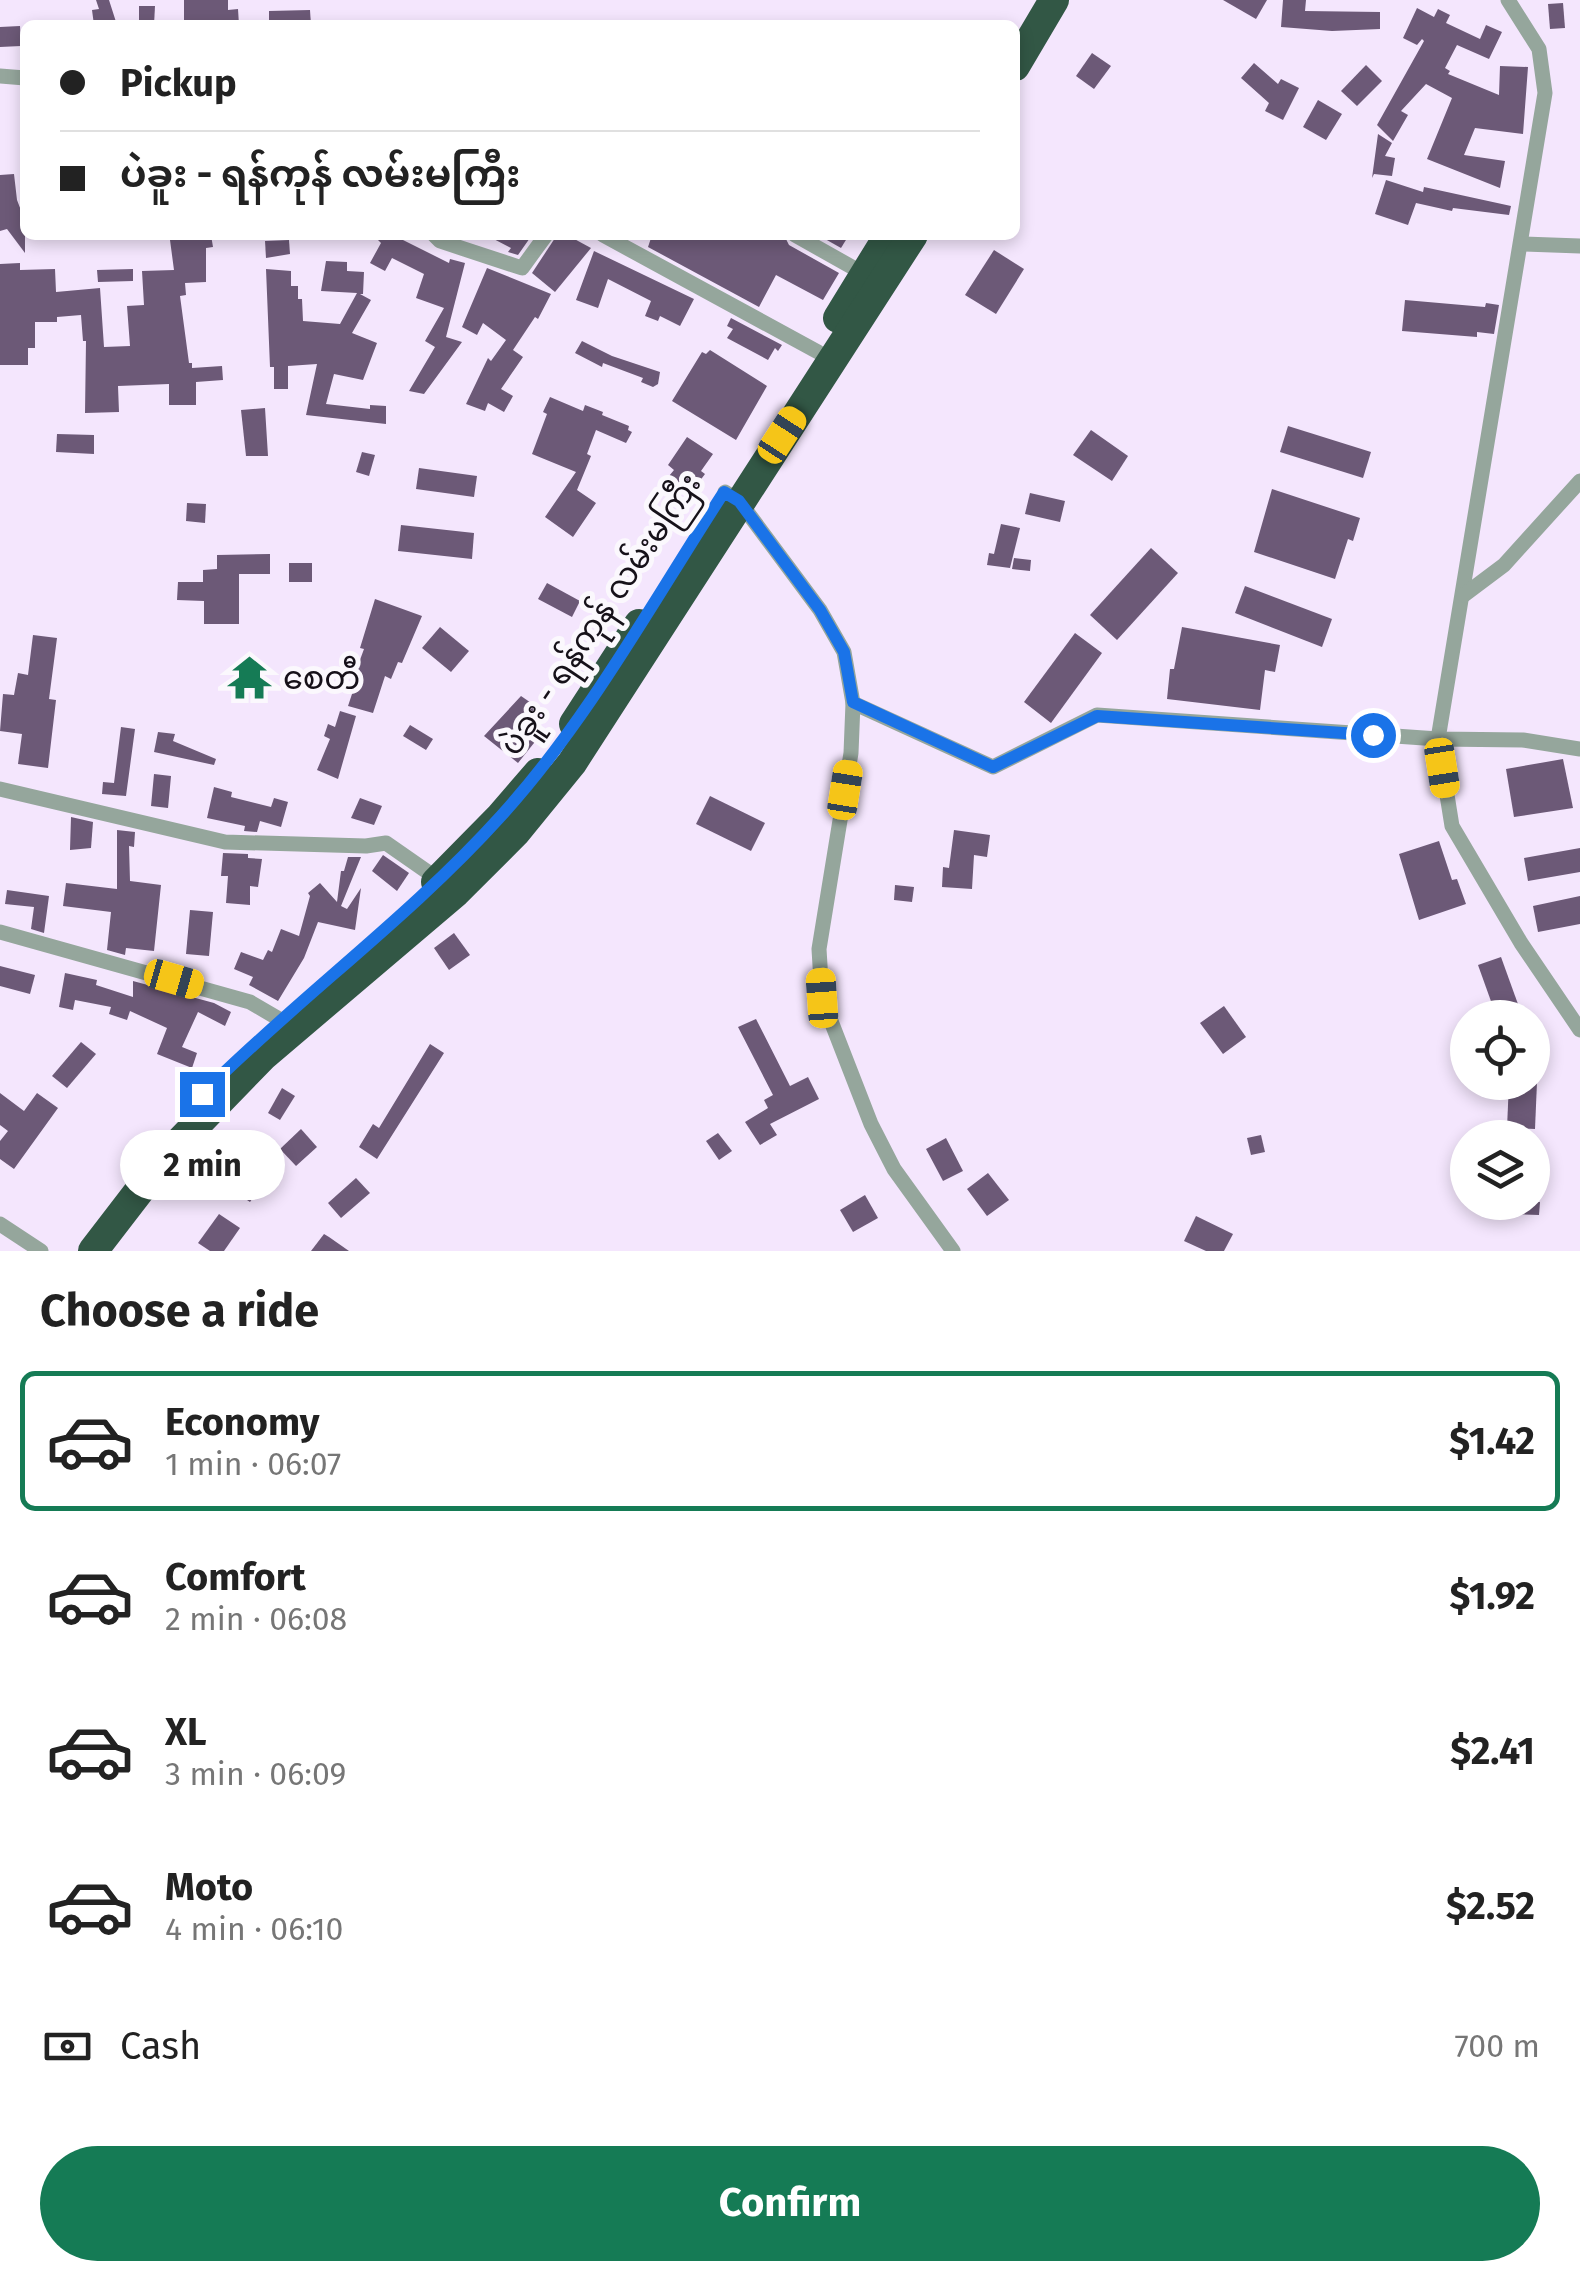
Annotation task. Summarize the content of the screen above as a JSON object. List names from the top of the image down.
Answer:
{
  "streets": {
    "highway": ["ပဲခူး - ရန်ကုန် လမ်းမကြီး"]
  },
  "places": {
    "temple": ["စေတီ"]
  },
  "page": {
    "banner": ["Pickup", "ပဲခူး - ရန်ကုန် လမ်းမကြီး"],
    "bubble": "2 min",
    "heading": "Choose a ride",
    "list": [
      {
        "name": "Economy",
        "note": "1 min · 06:07",
        "value": "$1.42"
      },
      {
        "name": "Comfort",
        "note": "2 min · 06:08",
        "value": "$1.92"
      },
      {
        "name": "XL",
        "note": "3 min · 06:09",
        "value": "$2.41"
      },
      {
        "name": "Moto",
        "note": "4 min · 06:10",
        "value": "$2.52"
      }
    ],
    "pay": ["Cash", "700 m"],
    "buttons": "Confirm"
  }
}
